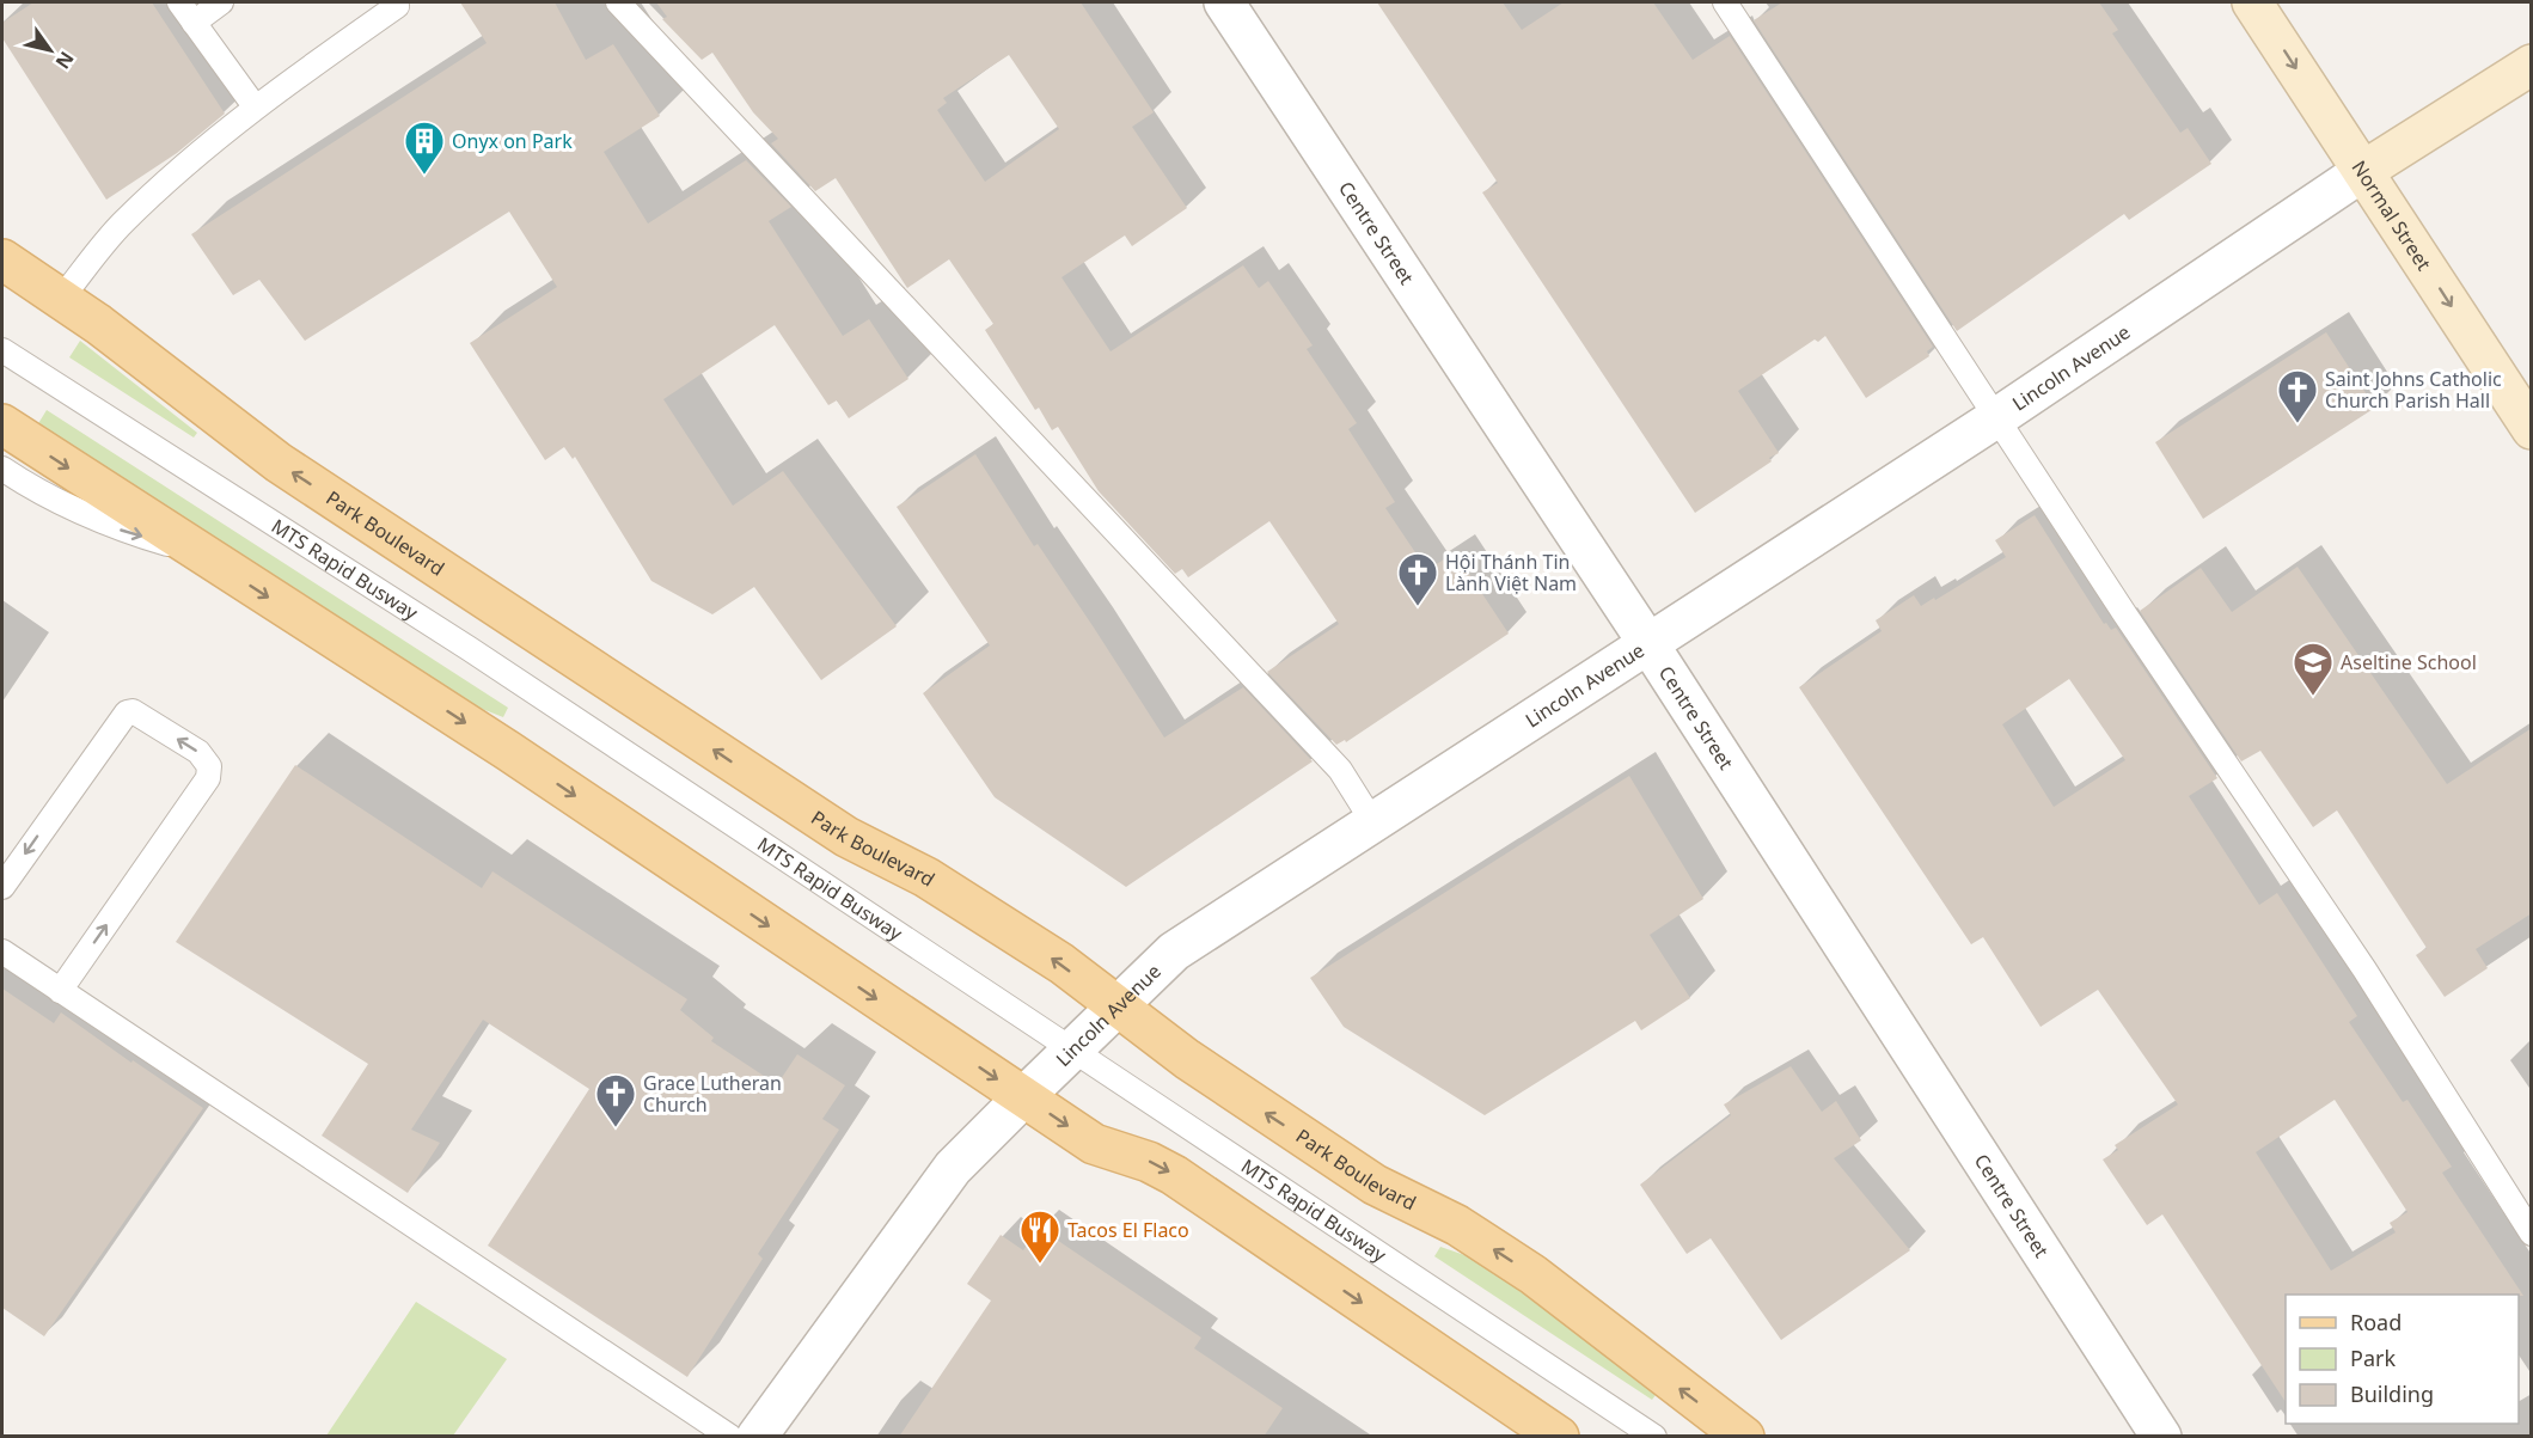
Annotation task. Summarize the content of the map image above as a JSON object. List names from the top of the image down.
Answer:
{
  "streets": {
    "main road": ["Normal Street", "Lincoln Avenue", "Park Boulevard"],
    "street": ["Centre Street"],
    "lane": ["MTS Rapid Busway"]
  },
  "crossings": [
    ["Normal Street", "Lincoln Avenue"],
    ["Centre Street", "Lincoln Avenue"],
    ["Lincoln Avenue", "Park Boulevard"],
    ["Lincoln Avenue", "MTS Rapid Busway"]
  ],
  "one_way": ["Normal Street"],
  "places": {
    "building": ["Onyx on Park"],
    "church": ["Saint Johns Catholic Church Parish Hall", "Hội Thánh Tin Lành Việt Nam", "Grace Lutheran Church"],
    "school or university": ["Aseltine School"],
    "restaurant": ["Tacos El Flaco"]
  },
  "legend": ["Road", "Park", "Building"],
  "north": "bottom right"
}
